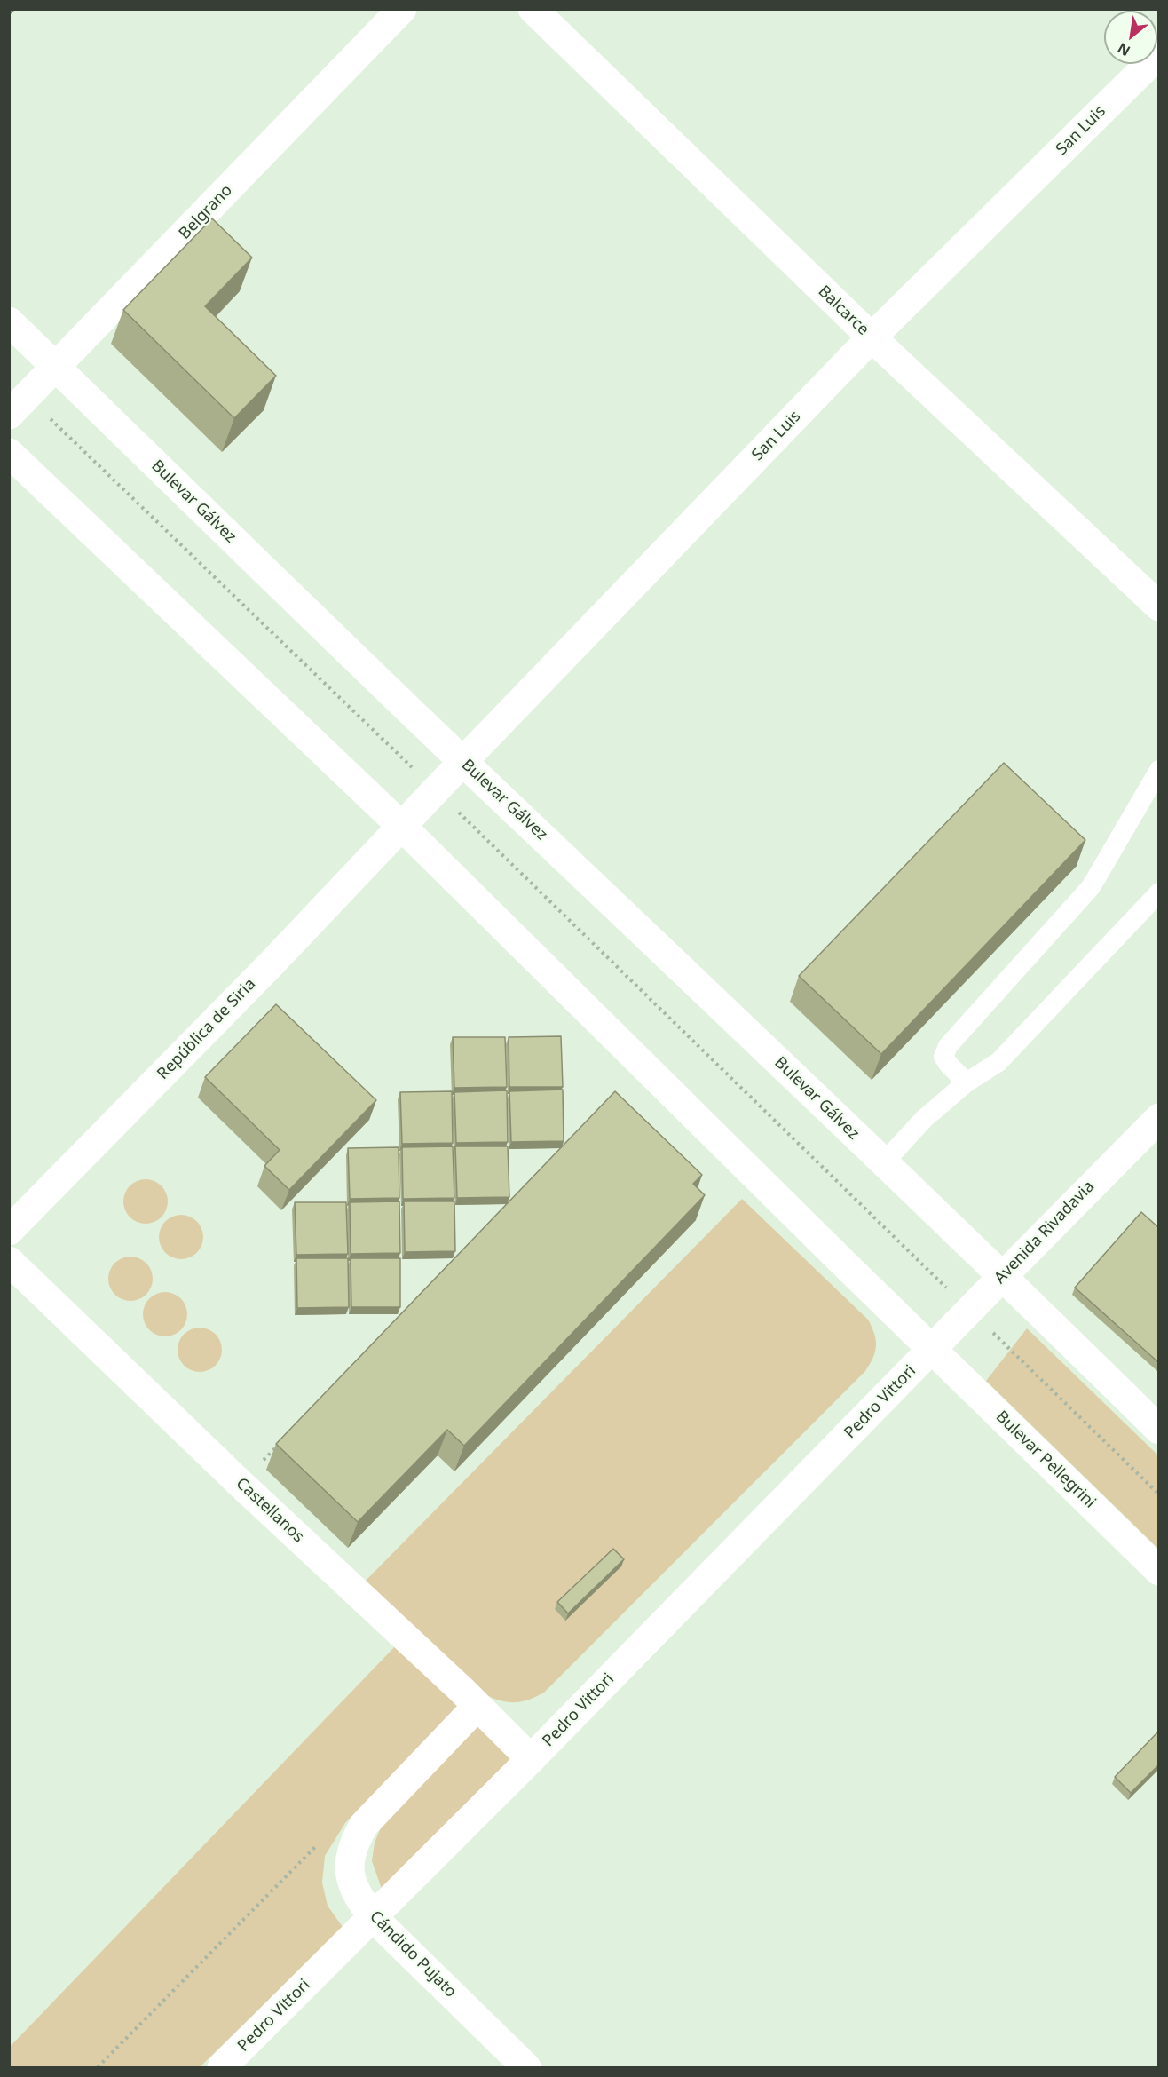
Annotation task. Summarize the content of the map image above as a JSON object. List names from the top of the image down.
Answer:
{
  "streets": {
    "street": [
      "San Luis",
      "Belgrano",
      "Balcarce",
      "Bulevar Gálvez",
      "República de Siria",
      "Avenida Rivadavia",
      "Pedro Vittori",
      "Bulevar Pellegrini",
      "Castellanos",
      "Cándido Pujato"
    ]
  },
  "crossings": [
    ["San Luis", "Balcarce"],
    ["San Luis", "Bulevar Gálvez"],
    ["San Luis", "República de Siria"],
    ["Belgrano", "Bulevar Gálvez"],
    ["Bulevar Gálvez", "Avenida Rivadavia"],
    ["Avenida Rivadavia", "Pedro Vittori"],
    ["Avenida Rivadavia", "Bulevar Pellegrini"],
    ["Pedro Vittori", "Bulevar Pellegrini"],
    ["Pedro Vittori", "Castellanos"],
    ["Pedro Vittori", "Cándido Pujato"],
    ["Castellanos", "Cándido Pujato"]
  ],
  "north": "bottom left"
}
